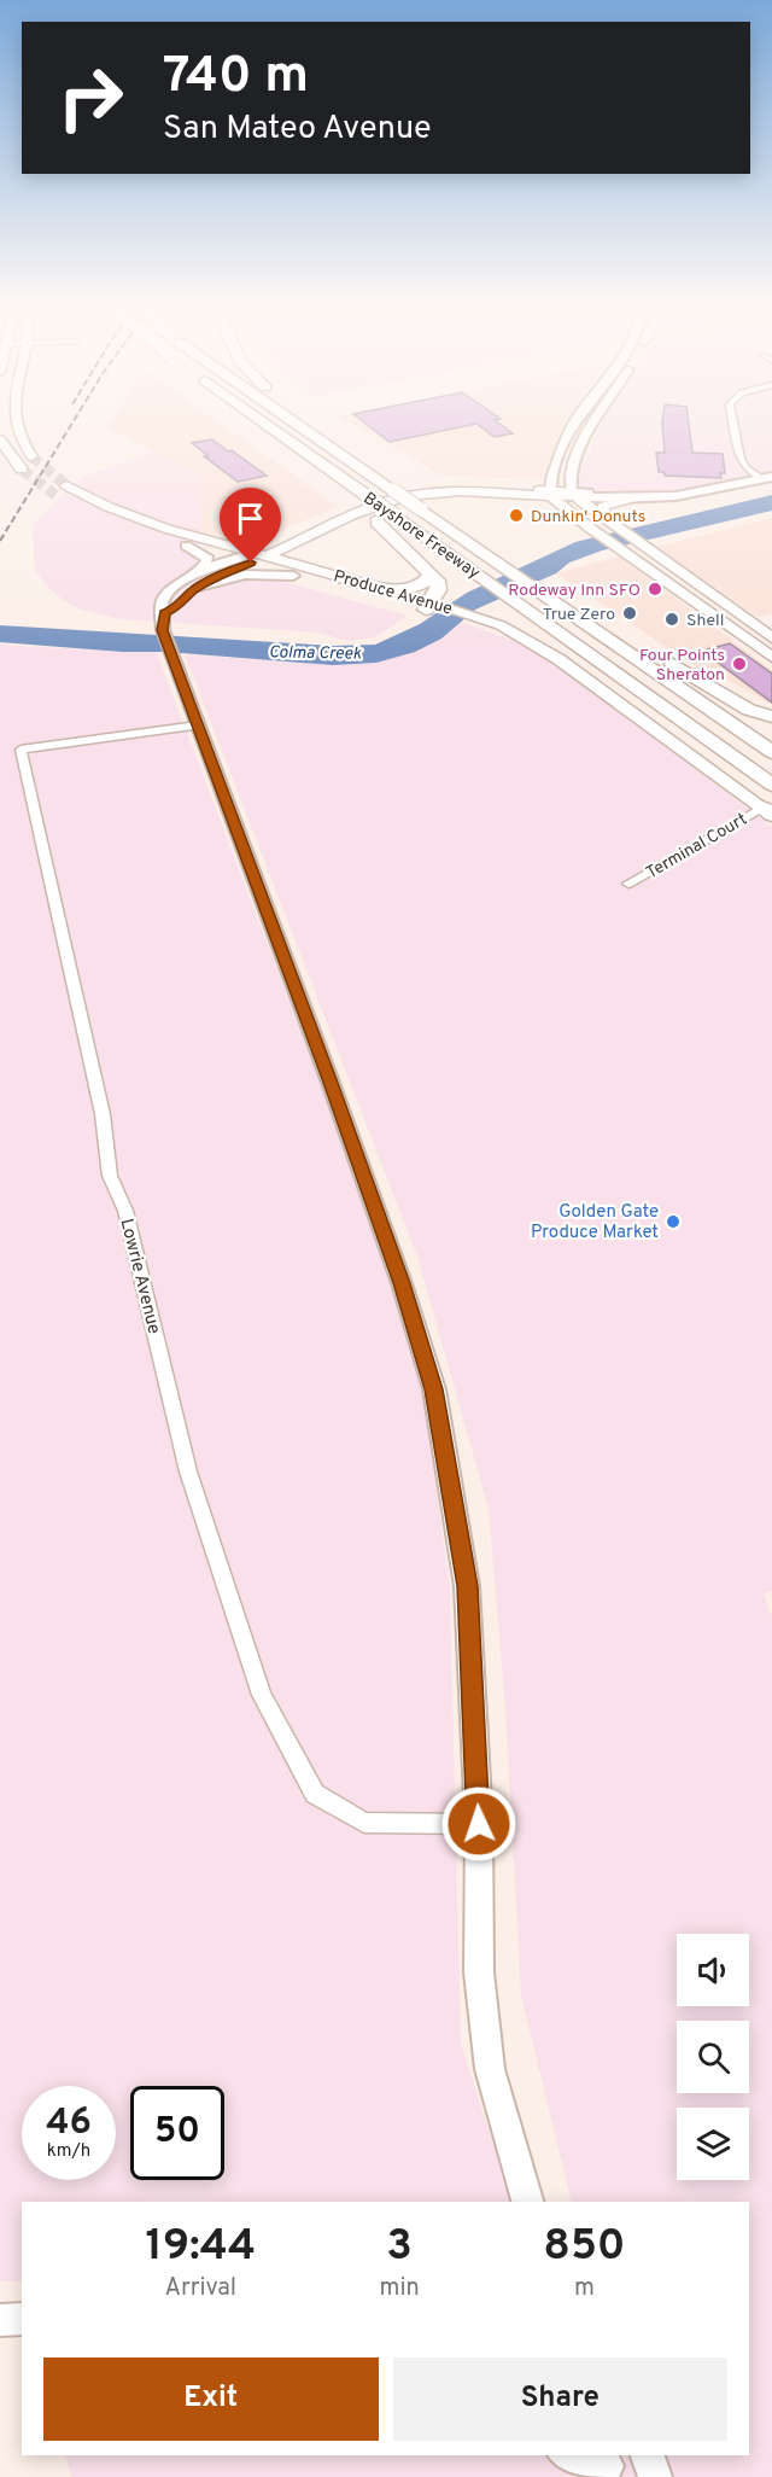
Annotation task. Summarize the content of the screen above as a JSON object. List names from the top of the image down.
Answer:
{
  "streets": {
    "highway": ["Bayshore Freeway"],
    "main road": ["Produce Avenue"],
    "street": ["Terminal Court", "Lowrie Avenue"]
  },
  "crossings": [
    ["Produce Avenue", "Terminal Court"]
  ],
  "water": ["Colma Creek"],
  "places": [
    "Dunkin' Donuts",
    "Rodeway Inn SFO",
    "True Zero",
    "Shell",
    "Four Points Sheraton",
    "Golden Gate Produce Market"
  ],
  "page": {
    "turn": ["740 m", "San Mateo Avenue"],
    "speed": "46 km/h",
    "limit": "50",
    "eta": [
      "19:44",
      "Arrival",
      "3",
      "min",
      "850",
      "m"
    ],
    "buttons": ["Exit", "Share"]
  }
}
